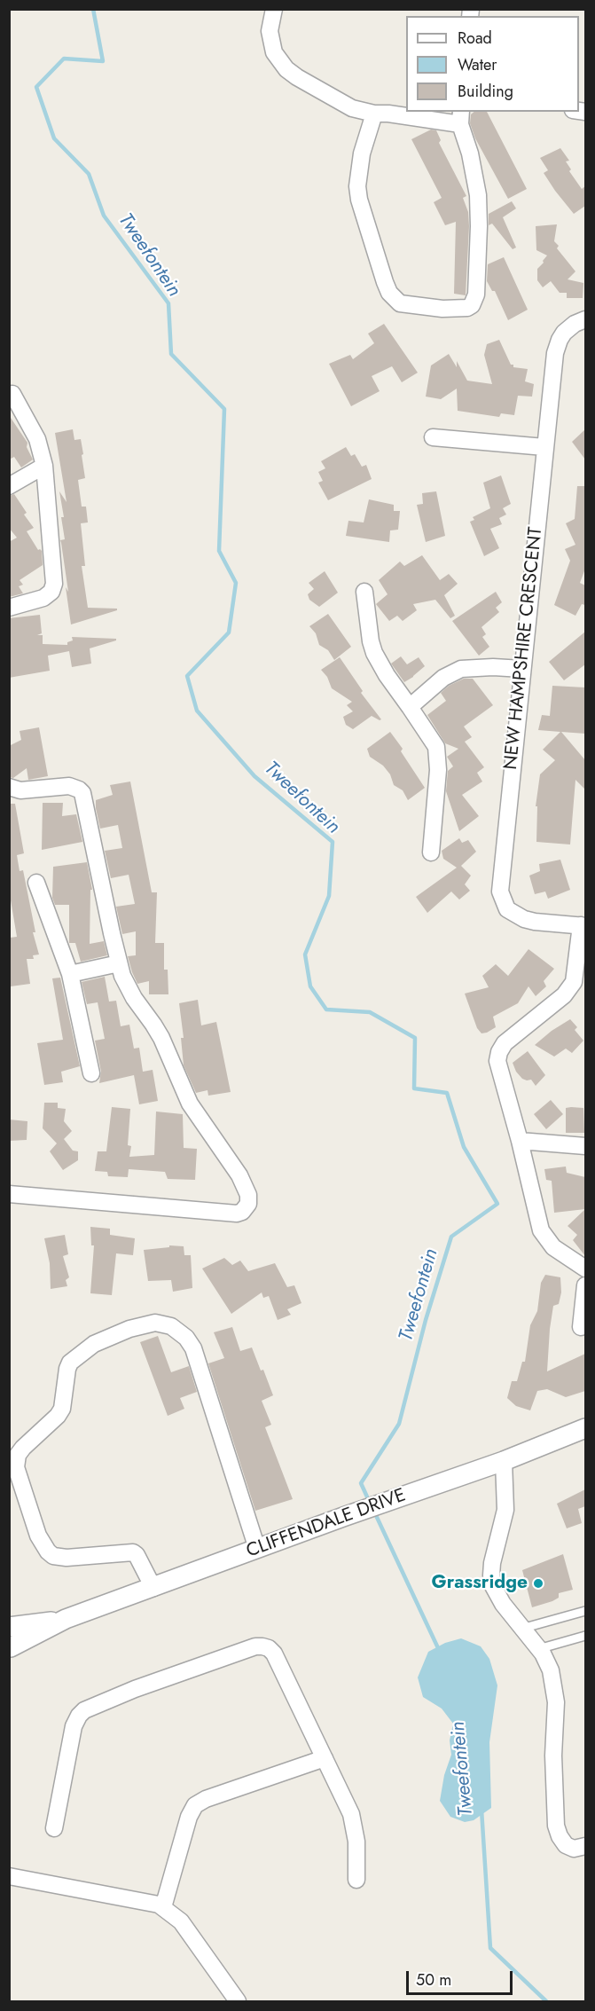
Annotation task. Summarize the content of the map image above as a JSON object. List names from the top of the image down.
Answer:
{
  "streets": {
    "street": ["NEW HAMPSHIRE CRESCENT", "CLIFFENDALE DRIVE"]
  },
  "water": ["Tweefontein"],
  "places": ["Grassridge"],
  "legend": ["Road", "Water", "Building"],
  "scale_bar": "50 m"
}
